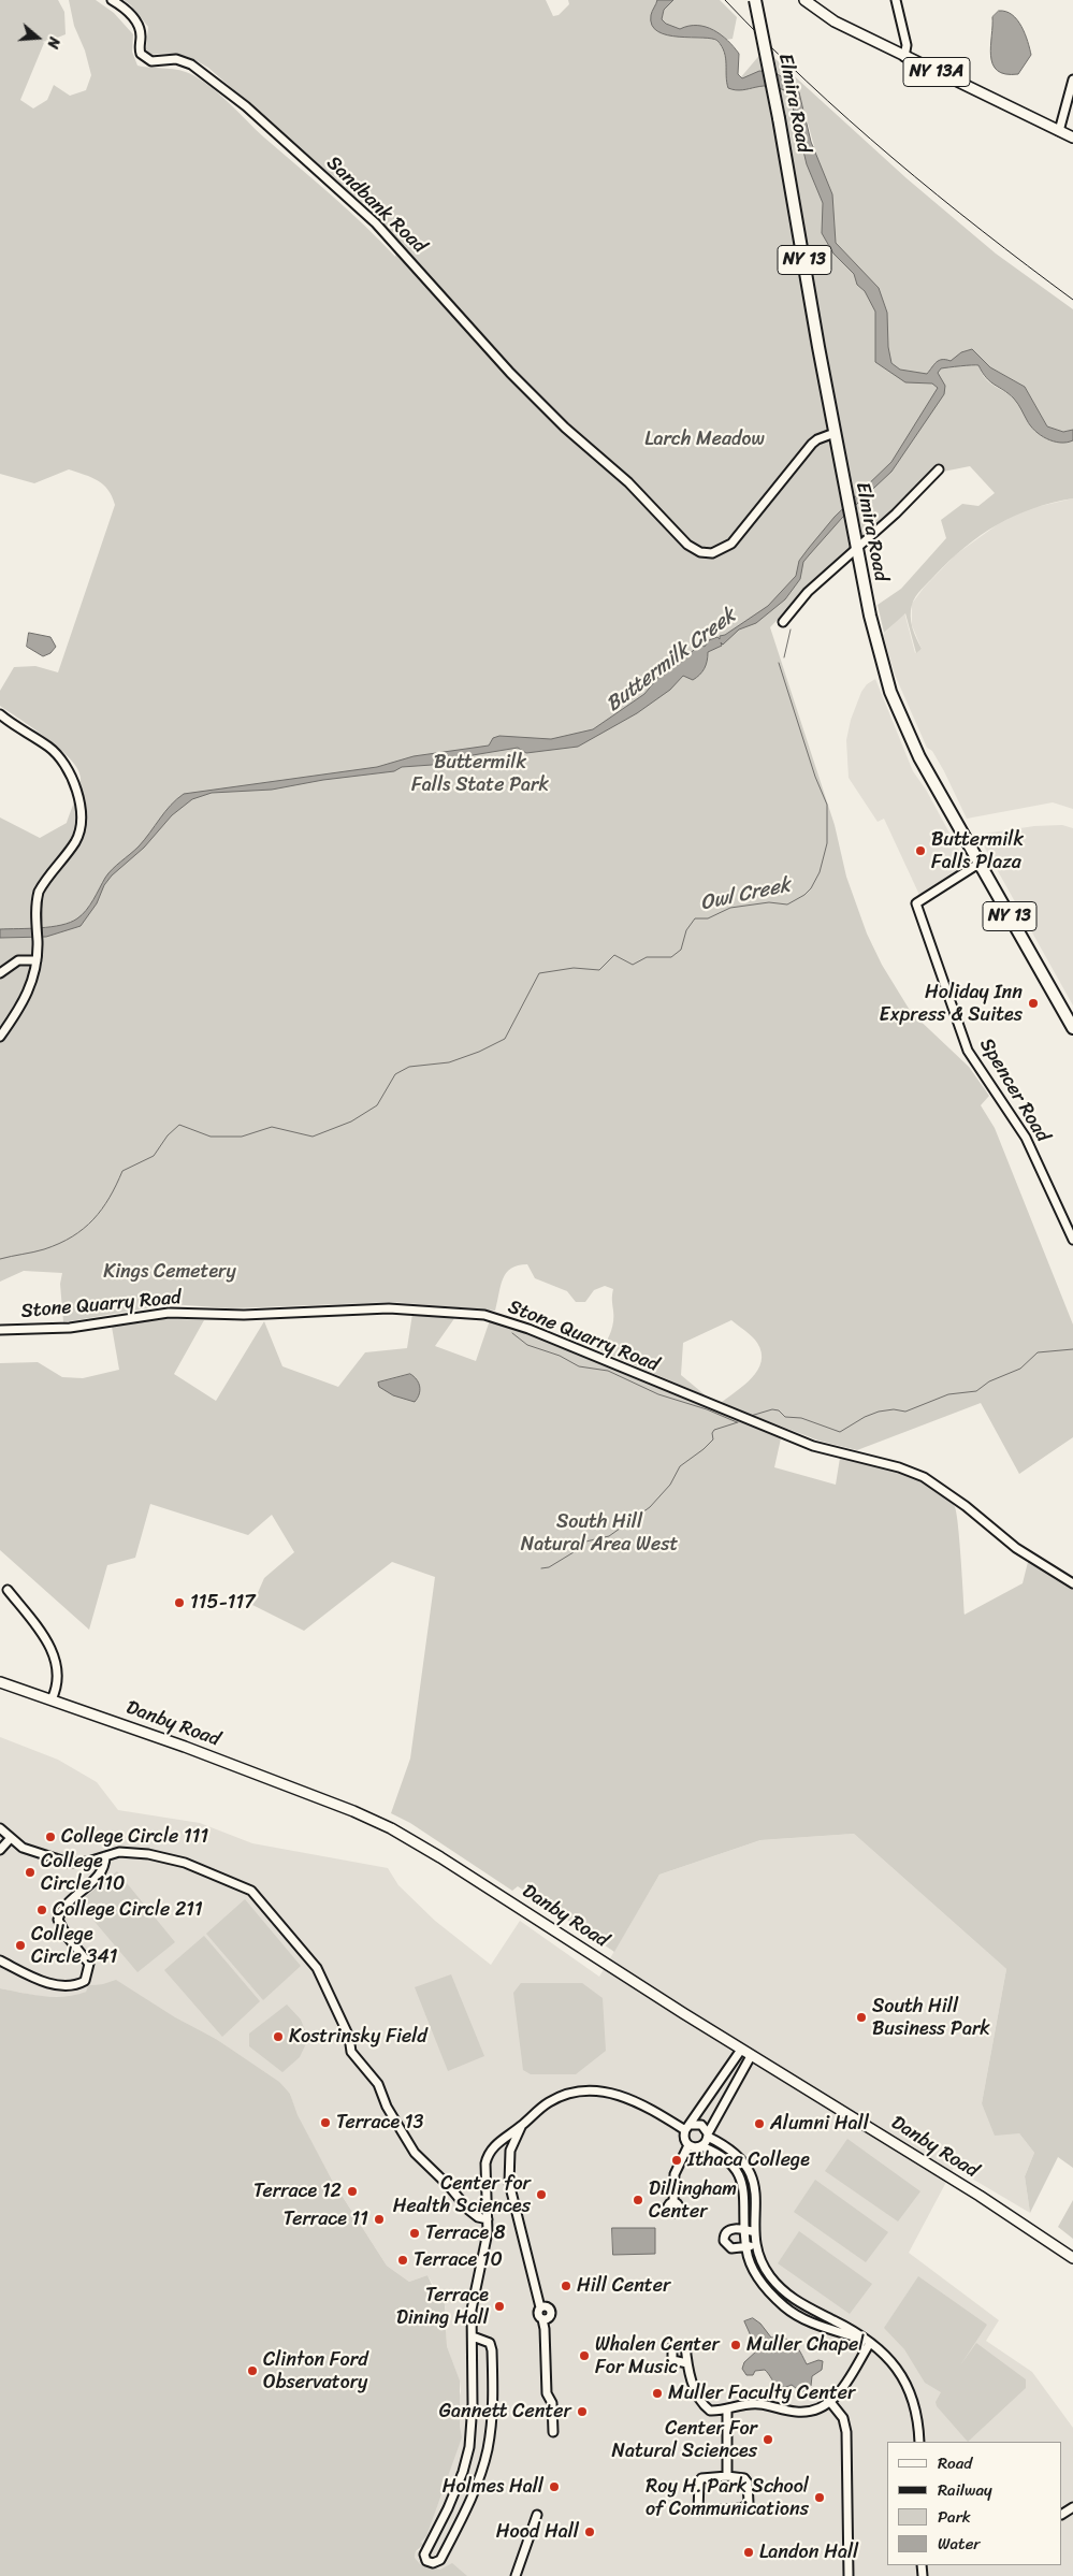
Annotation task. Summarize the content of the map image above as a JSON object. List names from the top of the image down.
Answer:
{
  "streets": {
    "highway": ["Elmira Road", "NY 13"],
    "main road": ["NY 13A", "Danby Road"],
    "street": ["Sandbank Road", "Spencer Road", "Stone Quarry Road"]
  },
  "crossings": [
    ["Elmira Road", "Sandbank Road"],
    ["Elmira Road", "Spencer Road"]
  ],
  "water": ["Buttermilk Creek", "Owl Creek"],
  "parks": [
    "Larch Meadow",
    "Buttermilk Falls State Park",
    "Kings Cemetery",
    "South Hill Natural Area West"
  ],
  "places": [
    "Buttermilk Falls Plaza",
    "Holiday Inn Express & Suites",
    "115-117",
    "College Circle 111",
    "College Circle 110",
    "College Circle 211",
    "College Circle 341",
    "South Hill Business Park",
    "Kostrinsky Field",
    "Terrace 13",
    "Alumni Hall",
    "Ithaca College",
    "Terrace 12",
    "Center for Health Sciences",
    "Dillingham Center",
    "Terrace 11",
    "Terrace 8",
    "Terrace 10",
    "Hill Center",
    "Terrace Dining Hall",
    "Muller Chapel",
    "Whalen Center For Music",
    "Clinton Ford Observatory",
    "Muller Faculty Center",
    "Gannett Center",
    "Center For Natural Sciences",
    "Holmes Hall",
    "Roy H. Park School of Communications",
    "Hood Hall",
    "Landon Hall"
  ],
  "legend": [
    "Road",
    "Railway",
    "Park",
    "Water"
  ],
  "north": "right"
}
